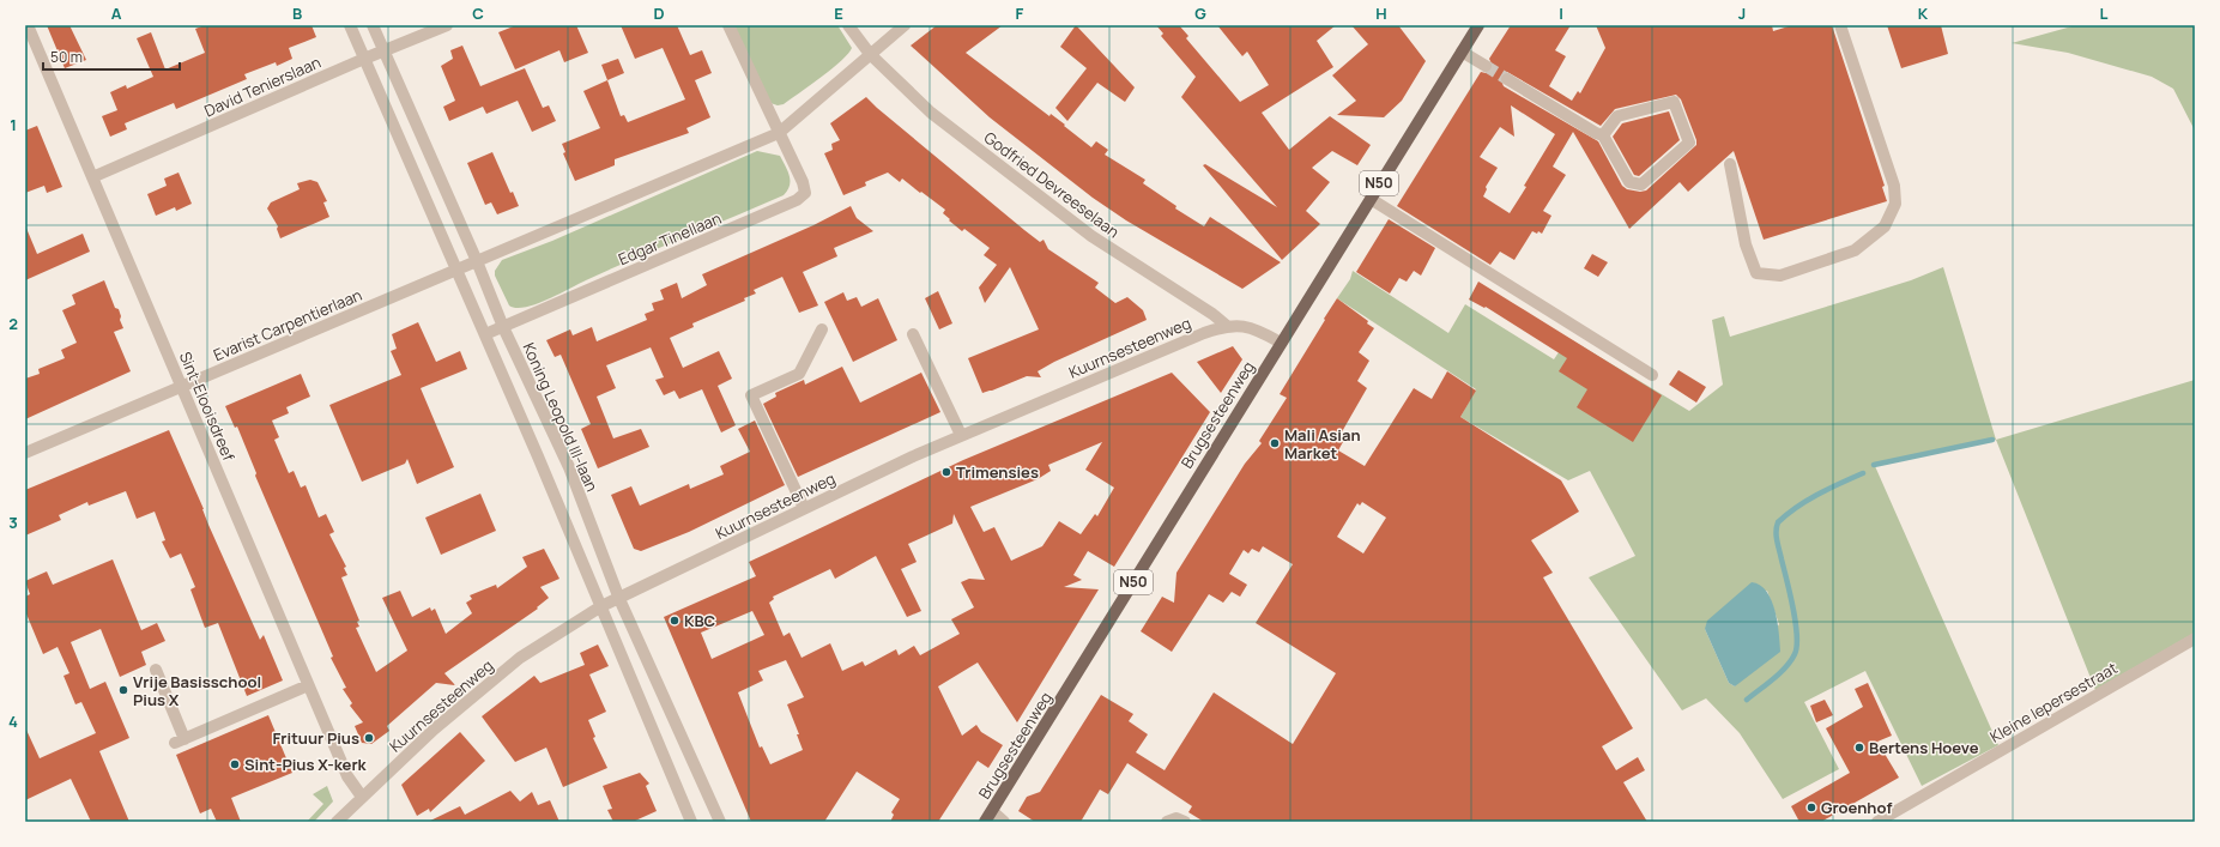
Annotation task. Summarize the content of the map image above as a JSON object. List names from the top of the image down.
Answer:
{
  "streets": {
    "main road": ["N50", "Brugsesteenweg"],
    "street": [
      "David Tenierslaan",
      "Godfried Devreeselaan",
      "Edgar Tinellaan",
      "Evarist Carpentierlaan",
      "Kuurnsesteenweg",
      "Sint-Elooisdreef",
      "Koning Leopold III-laan",
      "Kleine Iepersestraat"
    ]
  },
  "crossings": [
    ["David Tenierslaan", "Sint-Elooisdreef"],
    ["David Tenierslaan", "Koning Leopold III-laan"],
    ["Godfried Devreeselaan", "Kuurnsesteenweg"],
    ["Edgar Tinellaan", "Koning Leopold III-laan"],
    ["Evarist Carpentierlaan", "Sint-Elooisdreef"],
    ["Kuurnsesteenweg", "Sint-Elooisdreef"],
    ["Kuurnsesteenweg", "Brugsesteenweg"],
    ["Kuurnsesteenweg", "Koning Leopold III-laan"]
  ],
  "places": [
    "Mali Asian Market",
    "Trimensies",
    "KBC",
    "Vrije Basisschool Pius X",
    "Frituur Pius",
    "Bertens Hoeve",
    "Sint-Pius X-kerk",
    "Groenhof"
  ],
  "scale_bar": "50 m",
  "grid": {
    "columns": [
      "A",
      "B",
      "C",
      "D",
      "E",
      "F",
      "G",
      "H",
      "I",
      "J",
      "K",
      "L"
    ],
    "rows": [
      "1",
      "2",
      "3",
      "4"
    ]
  }
}
